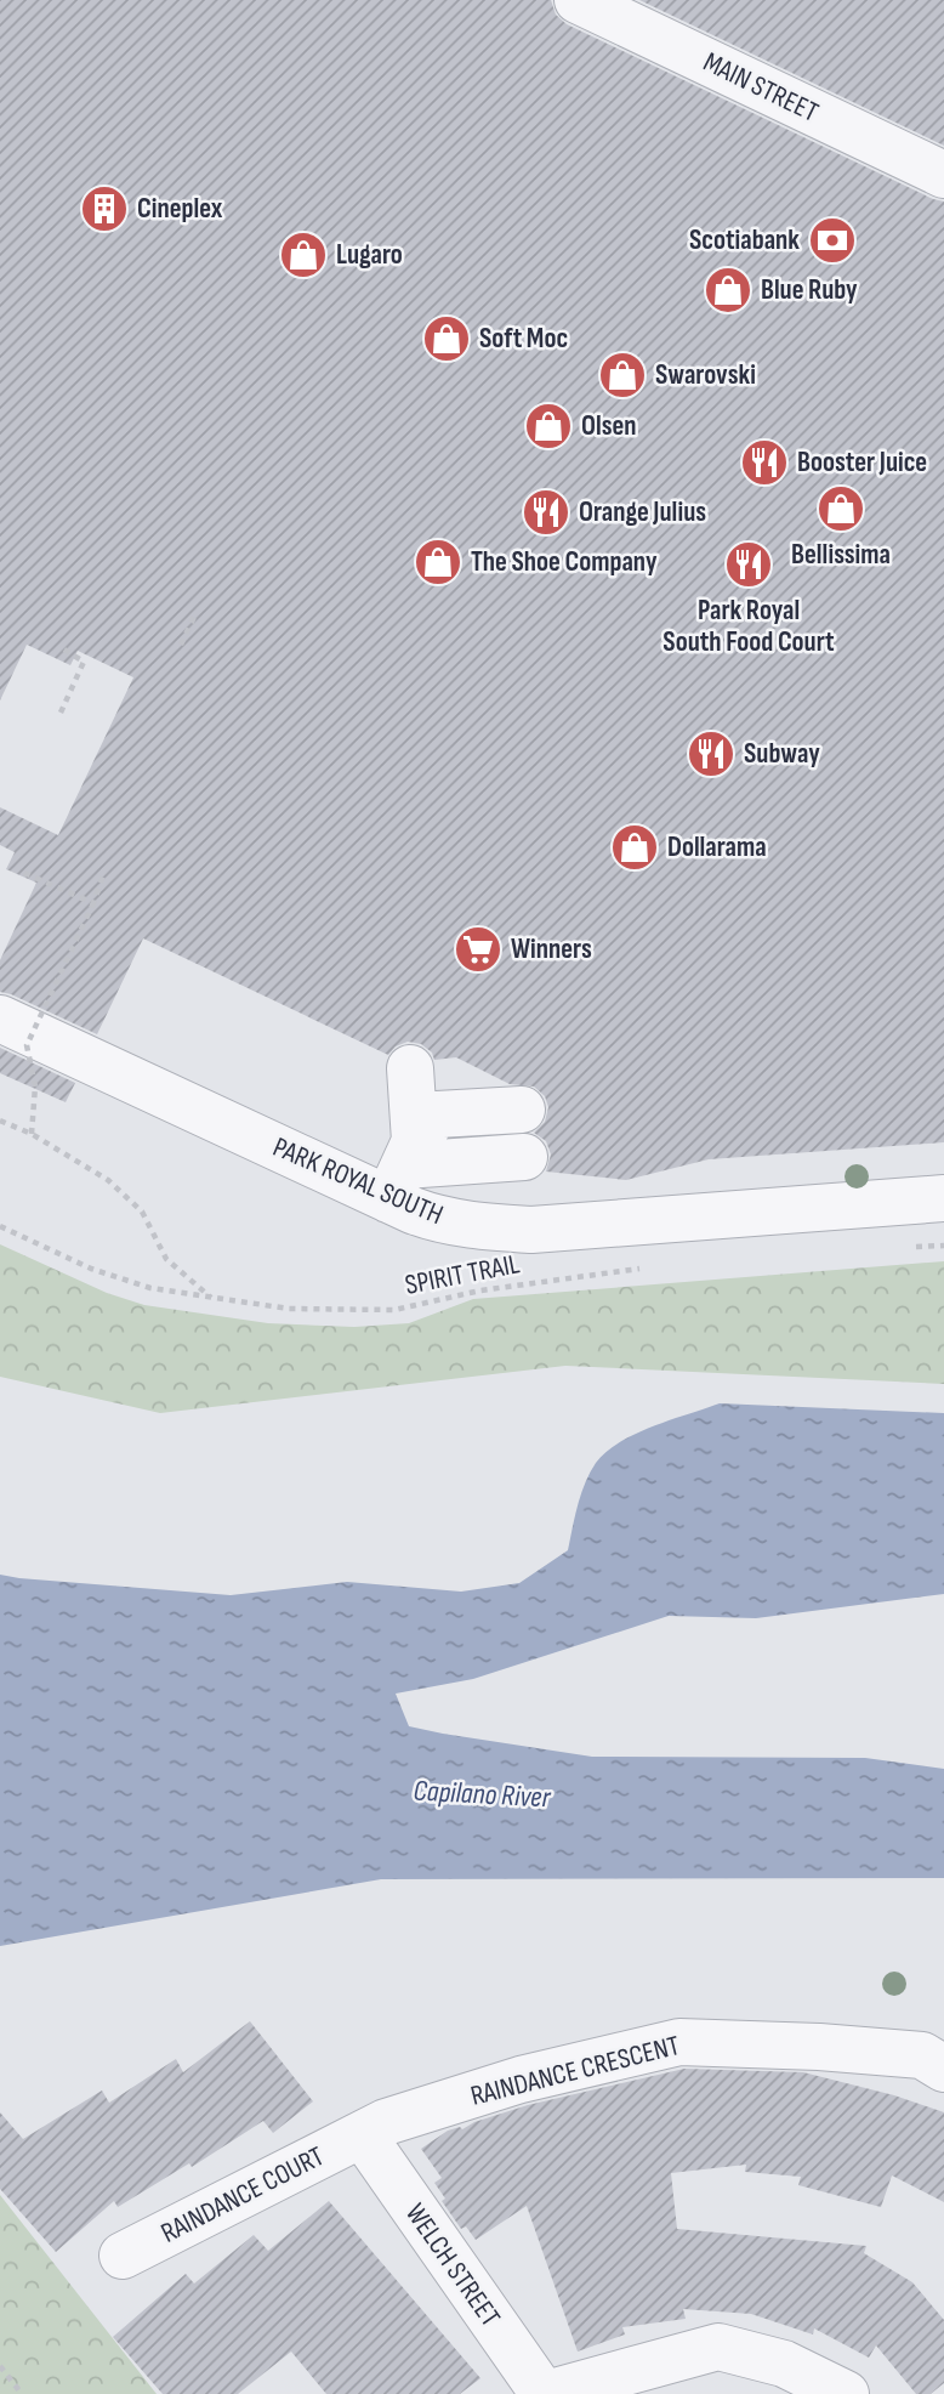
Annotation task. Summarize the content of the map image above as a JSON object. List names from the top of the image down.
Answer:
{
  "streets": {
    "street": [
      "MAIN STREET",
      "PARK ROYAL SOUTH",
      "RAINDANCE CRESCENT",
      "RAINDANCE COURT",
      "WELCH STREET"
    ],
    "path": ["SPIRIT TRAIL"]
  },
  "crossings": [
    ["RAINDANCE CRESCENT", "RAINDANCE COURT"],
    ["RAINDANCE CRESCENT", "WELCH STREET"],
    ["RAINDANCE COURT", "WELCH STREET"]
  ],
  "water": ["Capilano River"],
  "places": {
    "building": ["Cineplex"],
    "bank": ["Scotiabank"],
    "shop": [
      "Lugaro",
      "Blue Ruby",
      "Soft Moc",
      "Swarovski",
      "Olsen",
      "Bellissima",
      "The Shoe Company",
      "Dollarama"
    ],
    "restaurant": [
      "Booster Juice",
      "Orange Julius",
      "Park Royal South Food Court",
      "Subway"
    ],
    "supermarket": ["Winners"]
  }
}
